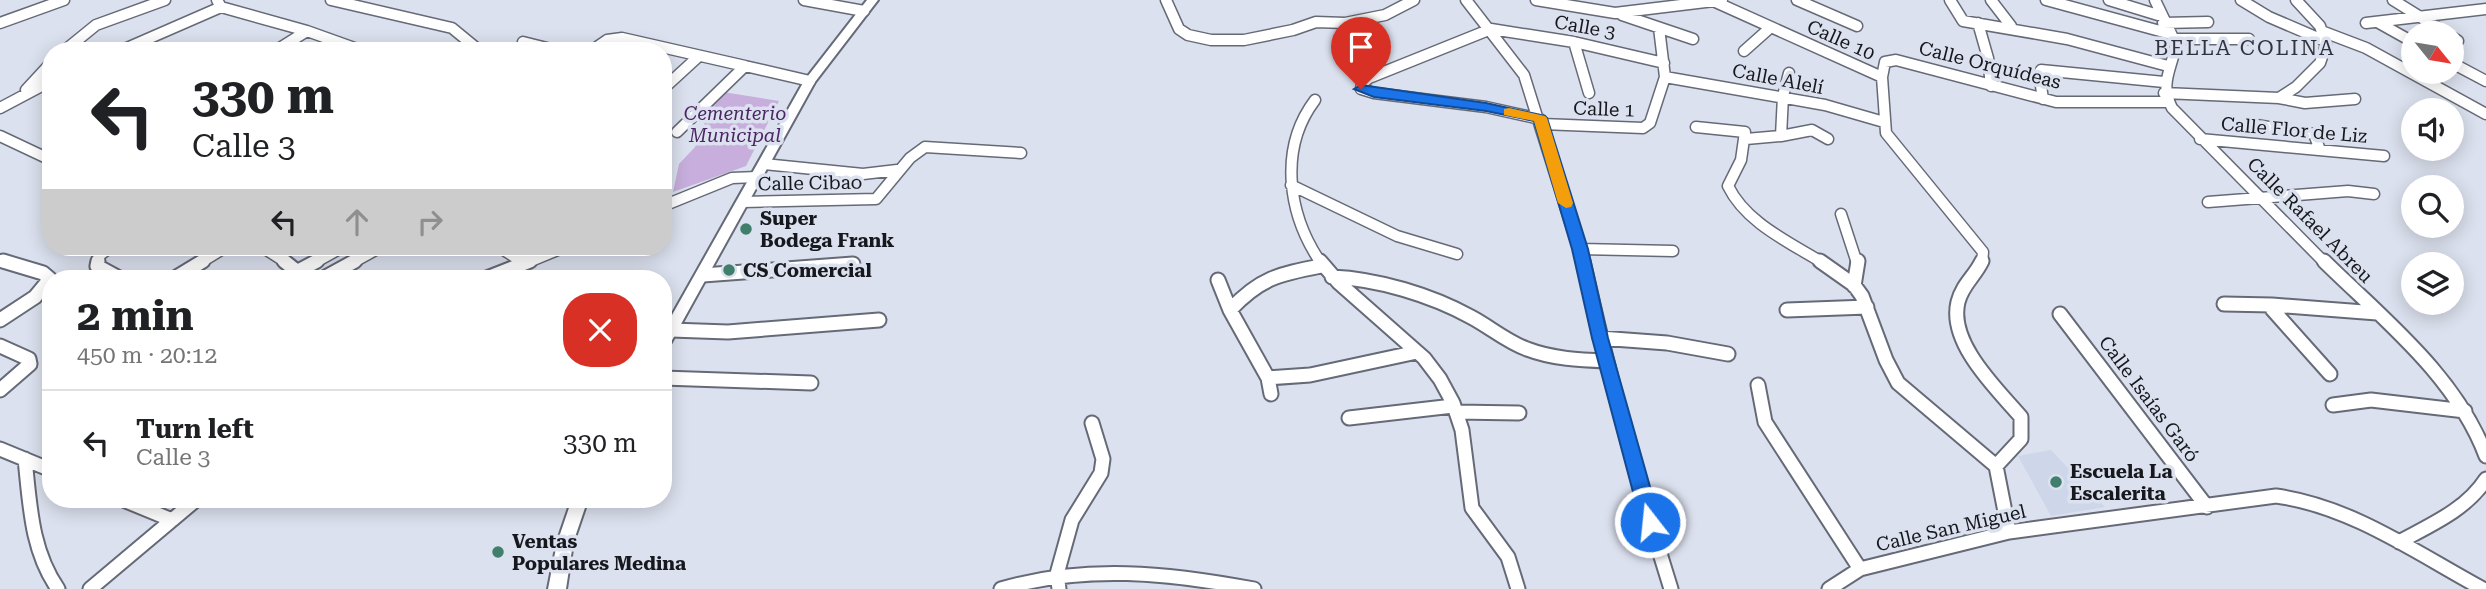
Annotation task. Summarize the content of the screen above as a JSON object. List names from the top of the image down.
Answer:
{
  "streets": {
    "street": [
      "Calle 3",
      "Calle 10",
      "Calle Orquídeas",
      "Calle Alelí",
      "Calle 1",
      "Calle Flor de Liz",
      "Calle Cibao",
      "Calle Rafael Abreu",
      "Calle Isaías Garó",
      "Calle San Miguel"
    ]
  },
  "crossings": [
    ["Calle 3", "Calle 1"],
    ["Calle 10", "Calle Orquídeas"],
    ["Calle Orquídeas", "Calle Rafael Abreu"],
    ["Calle Alelí", "Calle 1"],
    ["Calle Flor de Liz", "Calle Rafael Abreu"],
    ["Calle Isaías Garó", "Calle San Miguel"]
  ],
  "districts": ["BELLA COLINA"],
  "parks": ["Cementerio Municipal"],
  "places": [
    "Super Bodega Frank",
    "CS Comercial",
    "Escuela La Escalerita",
    "Ventas Populares Medina"
  ],
  "north": "bottom right",
  "page": {
    "turn": ["330 m", "Calle 3"],
    "heading": ["2 min", "450 m · 20:12"],
    "list": [
      {
        "name": "Turn left",
        "note": "Calle 3",
        "value": "330 m"
      }
    ]
  }
}
